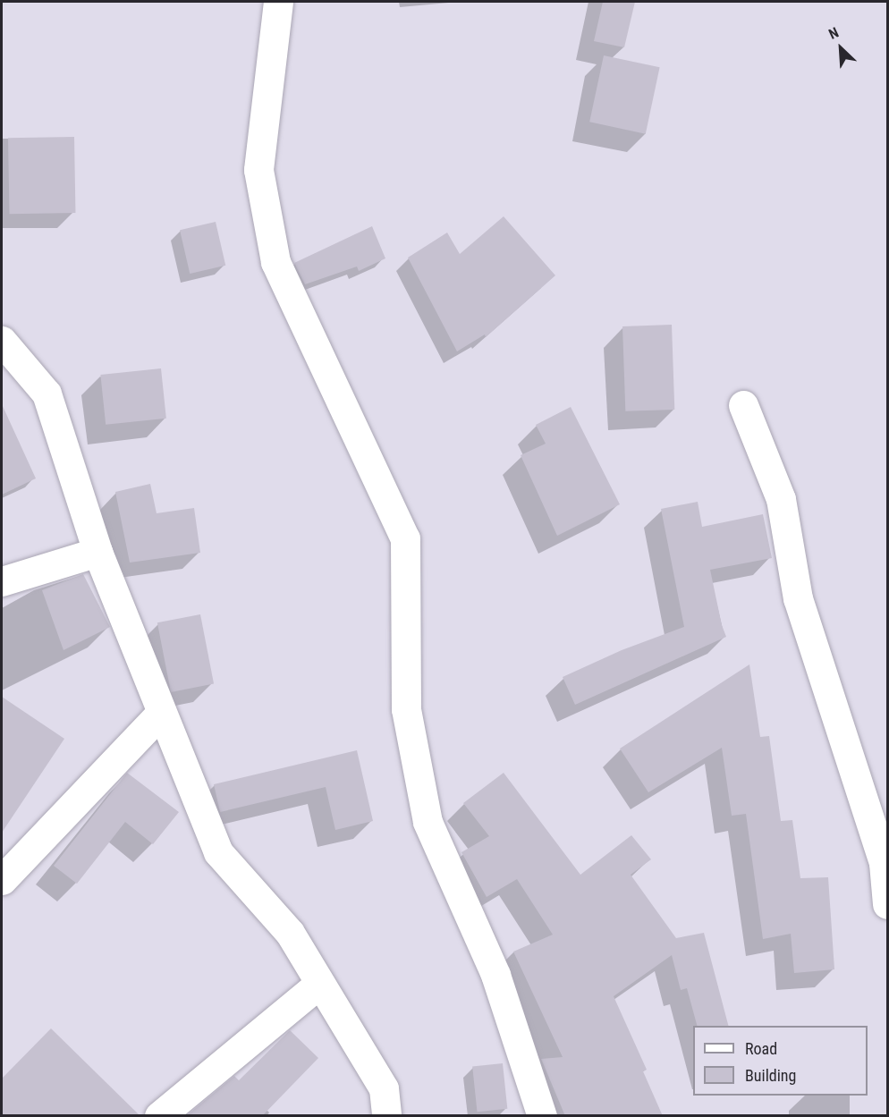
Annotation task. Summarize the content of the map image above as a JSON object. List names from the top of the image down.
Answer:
{
  "legend": ["Road", "Building"],
  "north": "top left"
}
